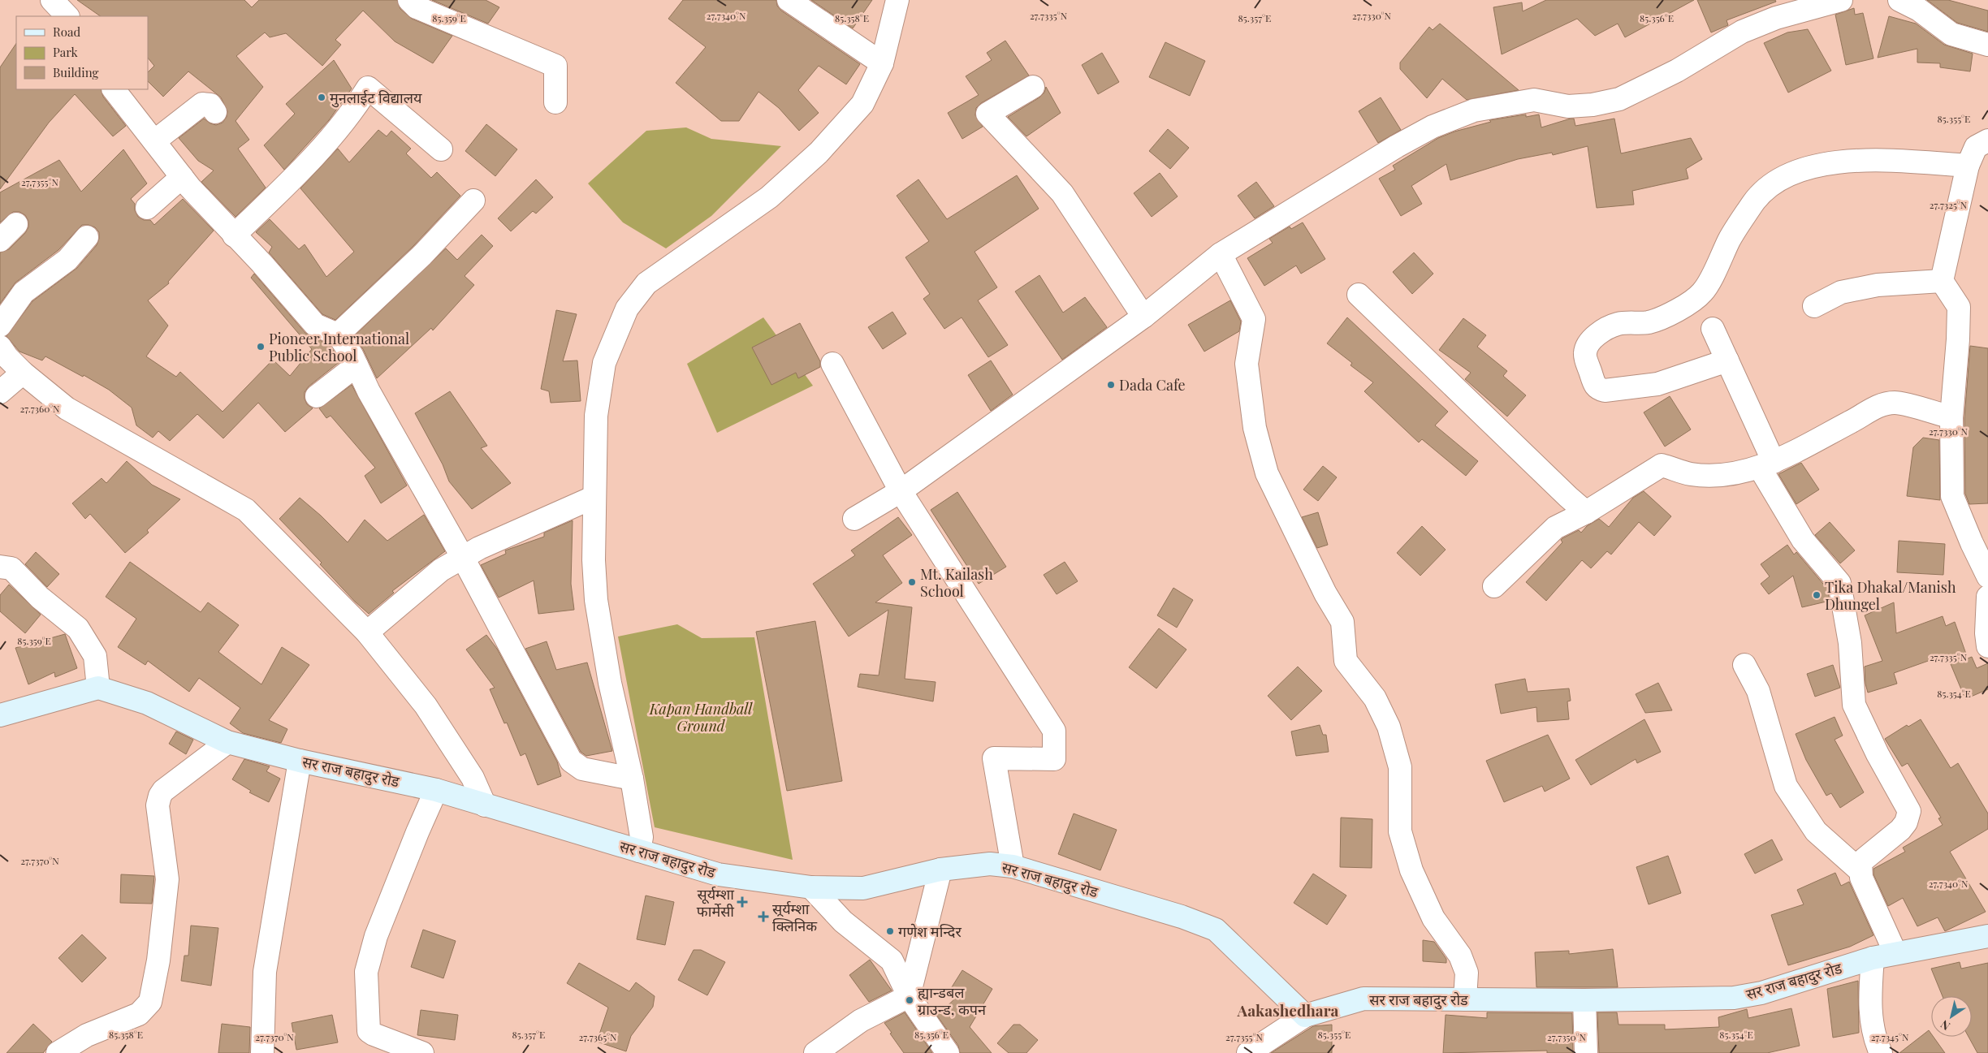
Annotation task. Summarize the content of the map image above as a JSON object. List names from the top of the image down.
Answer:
{
  "streets": {
    "street": ["सर राज बहादुर रोड"]
  },
  "districts": ["Aakashedhara"],
  "parks": ["Kapan Handball Ground"],
  "places": {
    "other": [
      "मुनलाईट विद्यालय",
      "Pioneer International Public School",
      "Dada Cafe",
      "Mt. Kailash School",
      "Tika Dhakal/Manish Dhungel",
      "गणेश मन्दिर",
      "ह्यान्डबल ग्राउन्ड, कपन"
    ],
    "health": ["सूर्यम्शा फार्मेसी", "सूर्यम्शा क्लिनिक"]
  },
  "legend": ["Road", "Park", "Building"],
  "north": "bottom left",
  "coordinates": [
    "27.7330°N",
    "27.7340°N",
    "27.7335°N",
    "85.359°E",
    "85.358°E",
    "85.357°E",
    "85.356°E",
    "85.355°E",
    "27.7355°N",
    "27.7325°N",
    "27.7360°N",
    "85.354°E",
    "27.7370°N",
    "27.7365°N",
    "27.7350°N",
    "27.7345°N"
  ]
}
